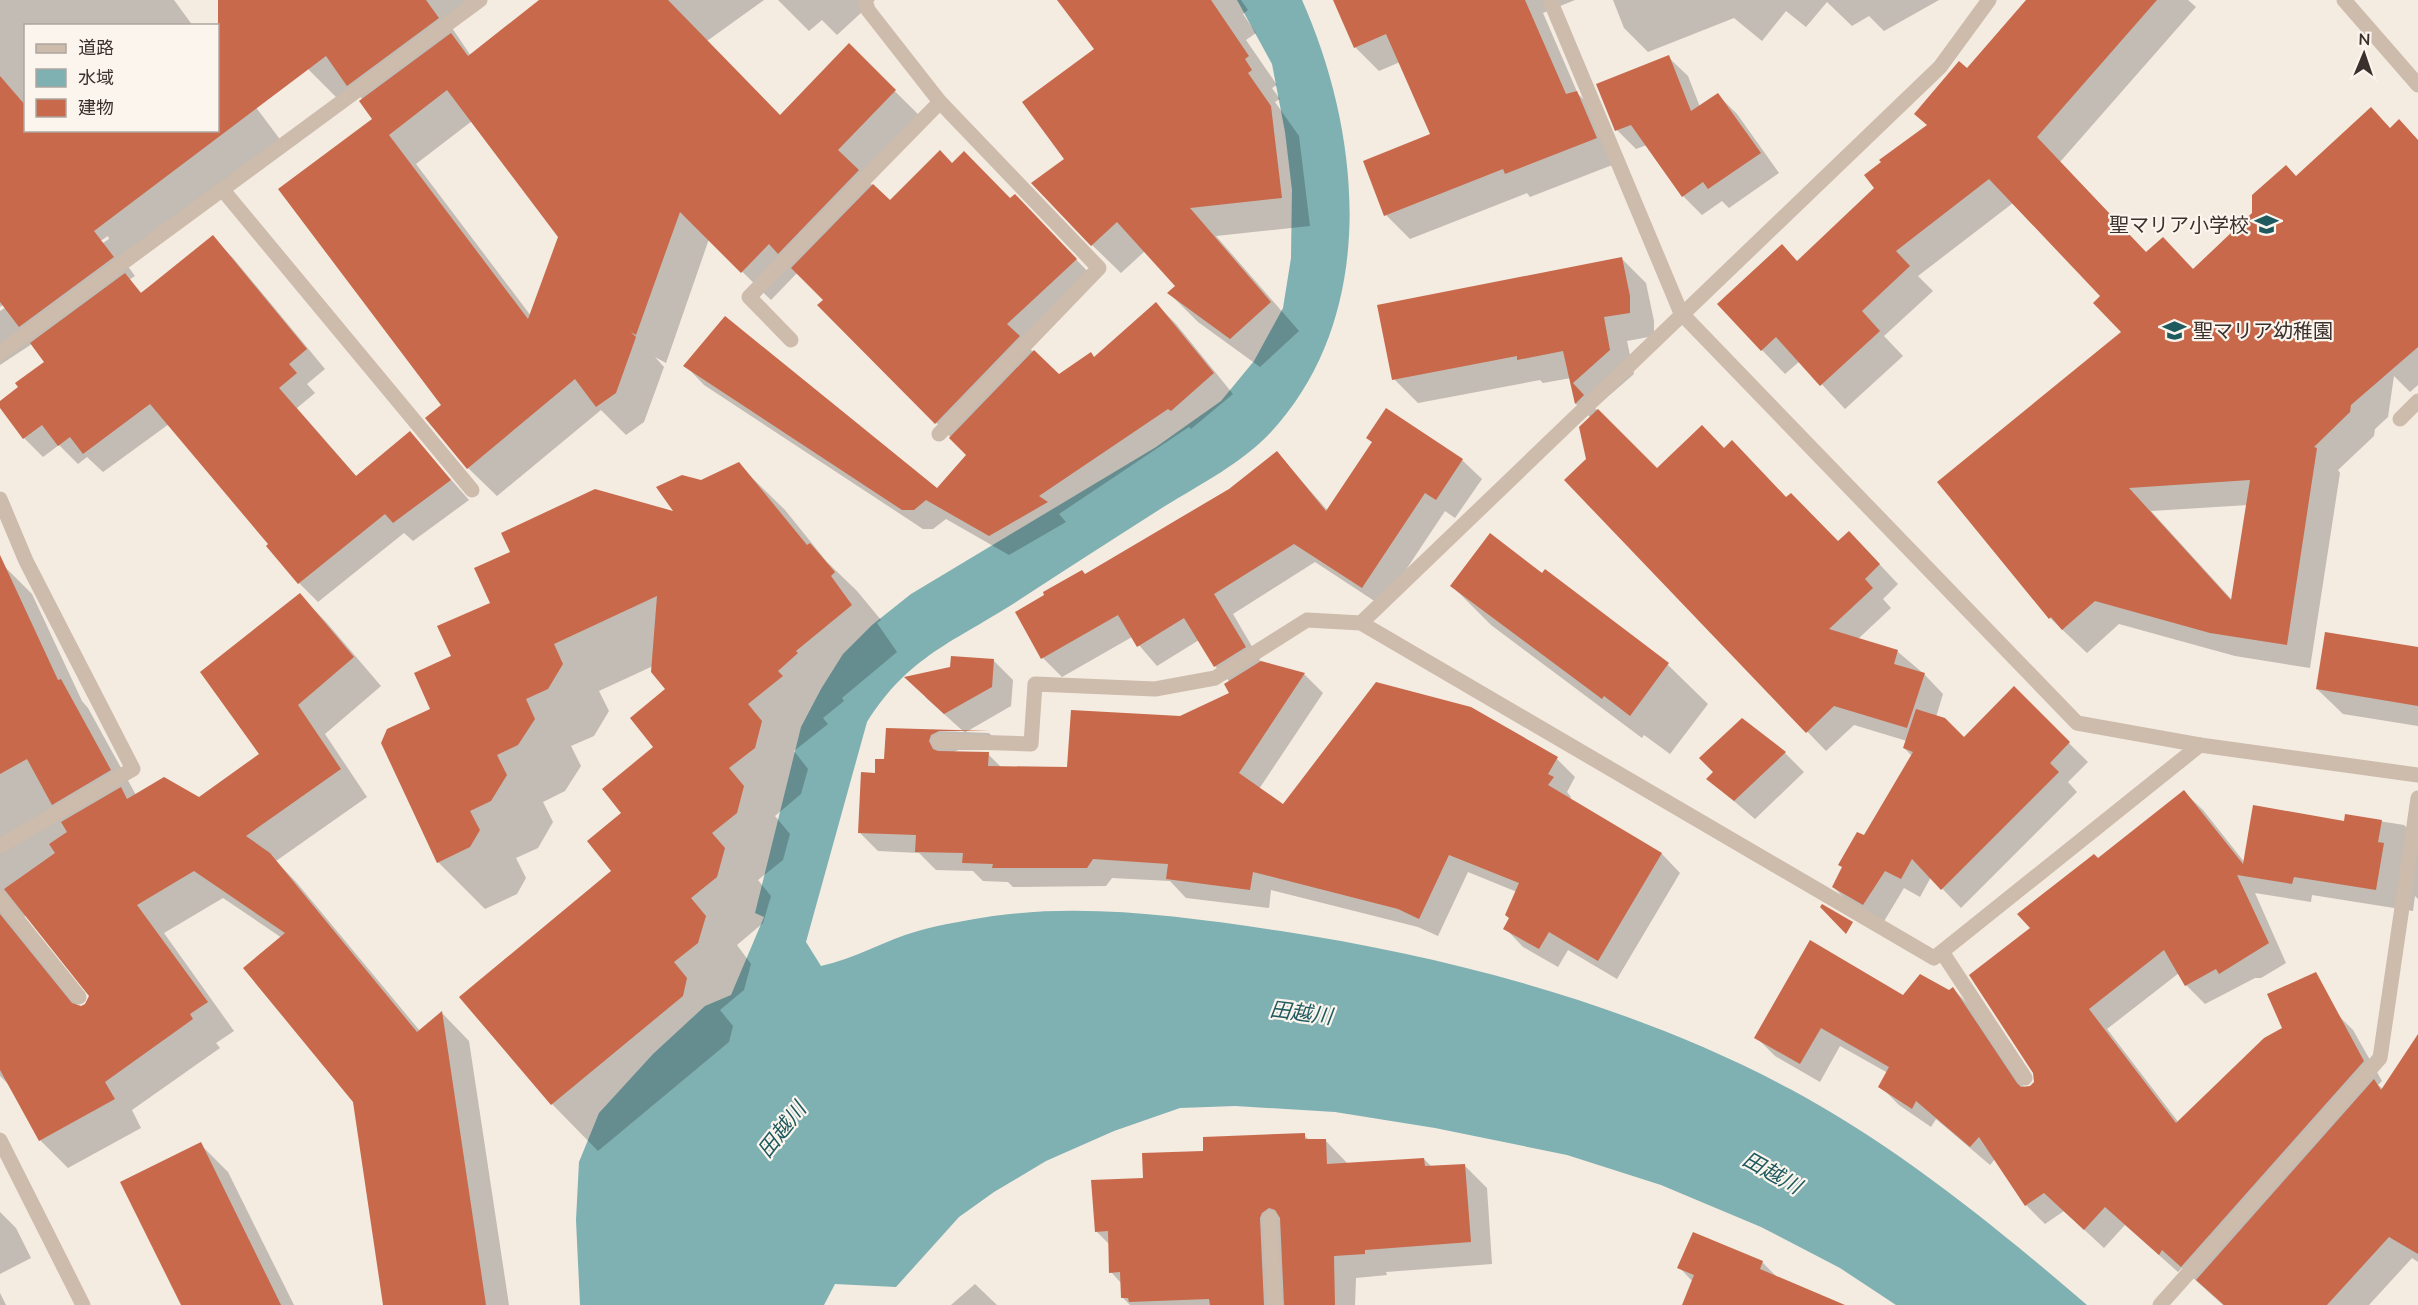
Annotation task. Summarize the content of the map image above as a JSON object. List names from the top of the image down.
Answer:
{
  "water": ["田越川"],
  "places": {
    "school or university": ["聖マリア小学校", "聖マリア幼稚園"]
  },
  "legend": ["道路", "水域", "建物"],
  "north": "top"
}
